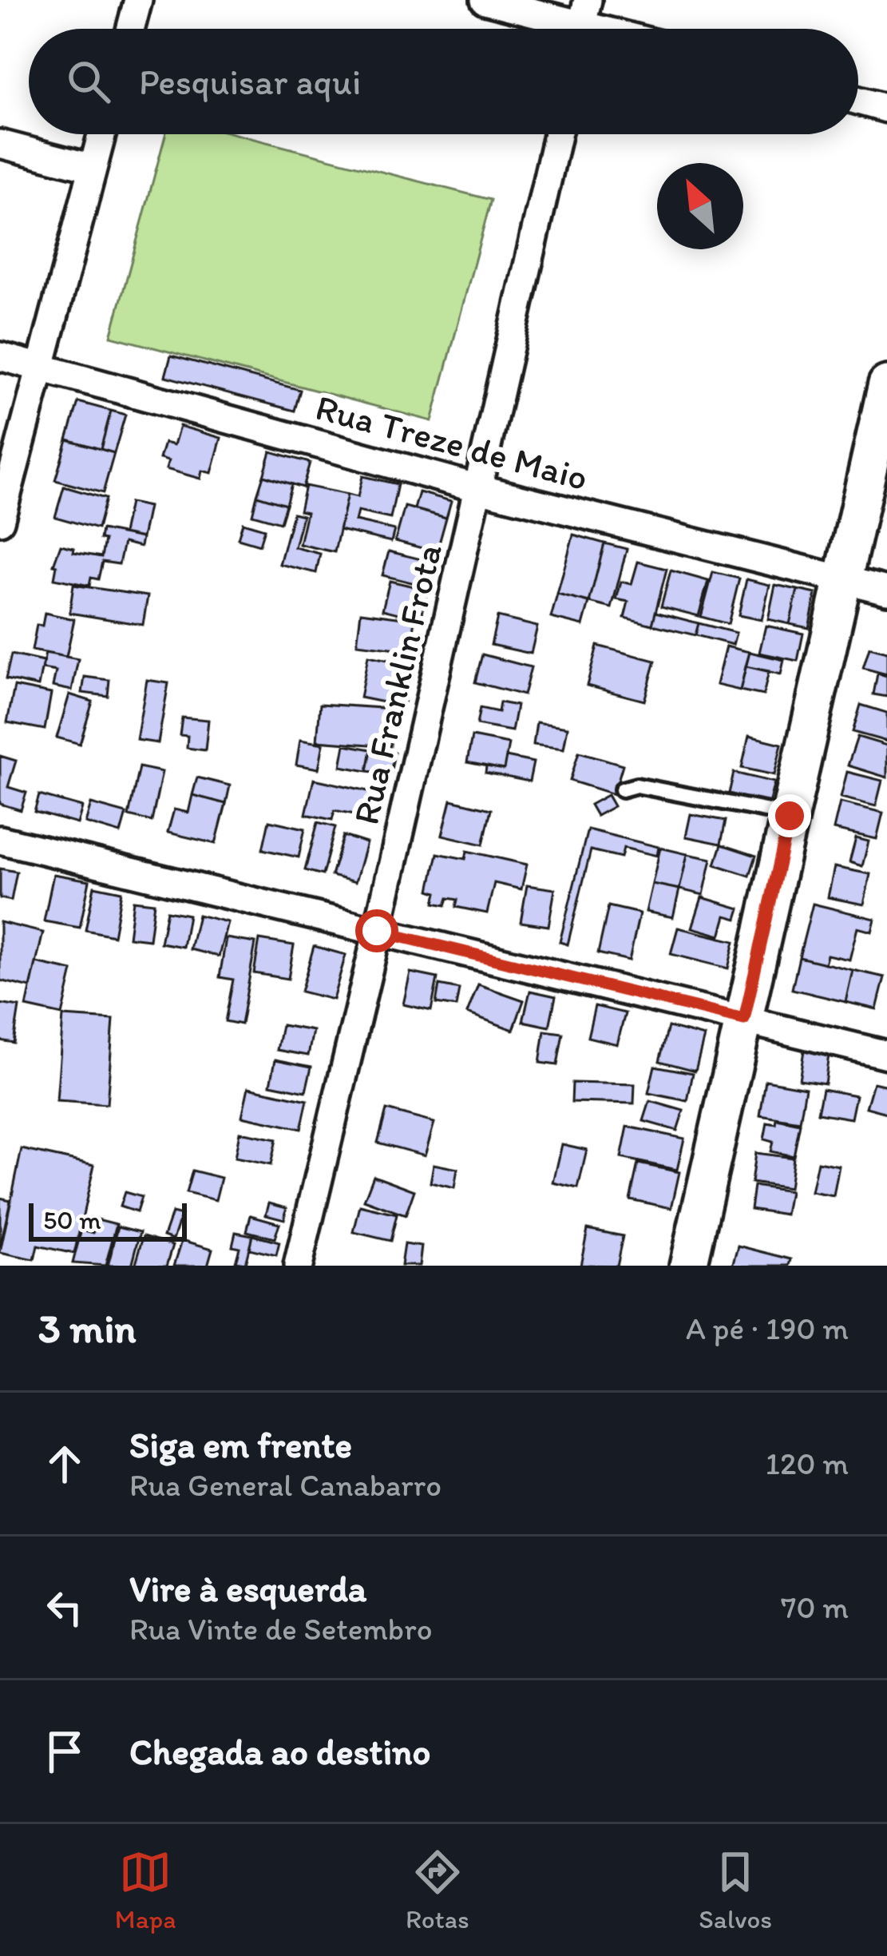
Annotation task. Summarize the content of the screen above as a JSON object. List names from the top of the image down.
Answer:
{
  "streets": {
    "street": ["Rua Treze de Maio", "Rua Franklin Frota"]
  },
  "crossings": [
    ["Rua Treze de Maio", "Rua Franklin Frota"]
  ],
  "scale_bar": "50 m",
  "north": "top left",
  "page": {
    "search": "Pesquisar aqui",
    "scale": "50 m",
    "heading": ["3 min", "A pé · 190 m"],
    "list": [
      ["Siga em frente", "Rua General Canabarro", "120 m"],
      ["Vire à esquerda", "Rua Vinte de Setembro", "70 m"],
      "Chegada ao destino"
    ],
    "nav": ["Mapa", "Rotas", "Salvos"]
  }
}
